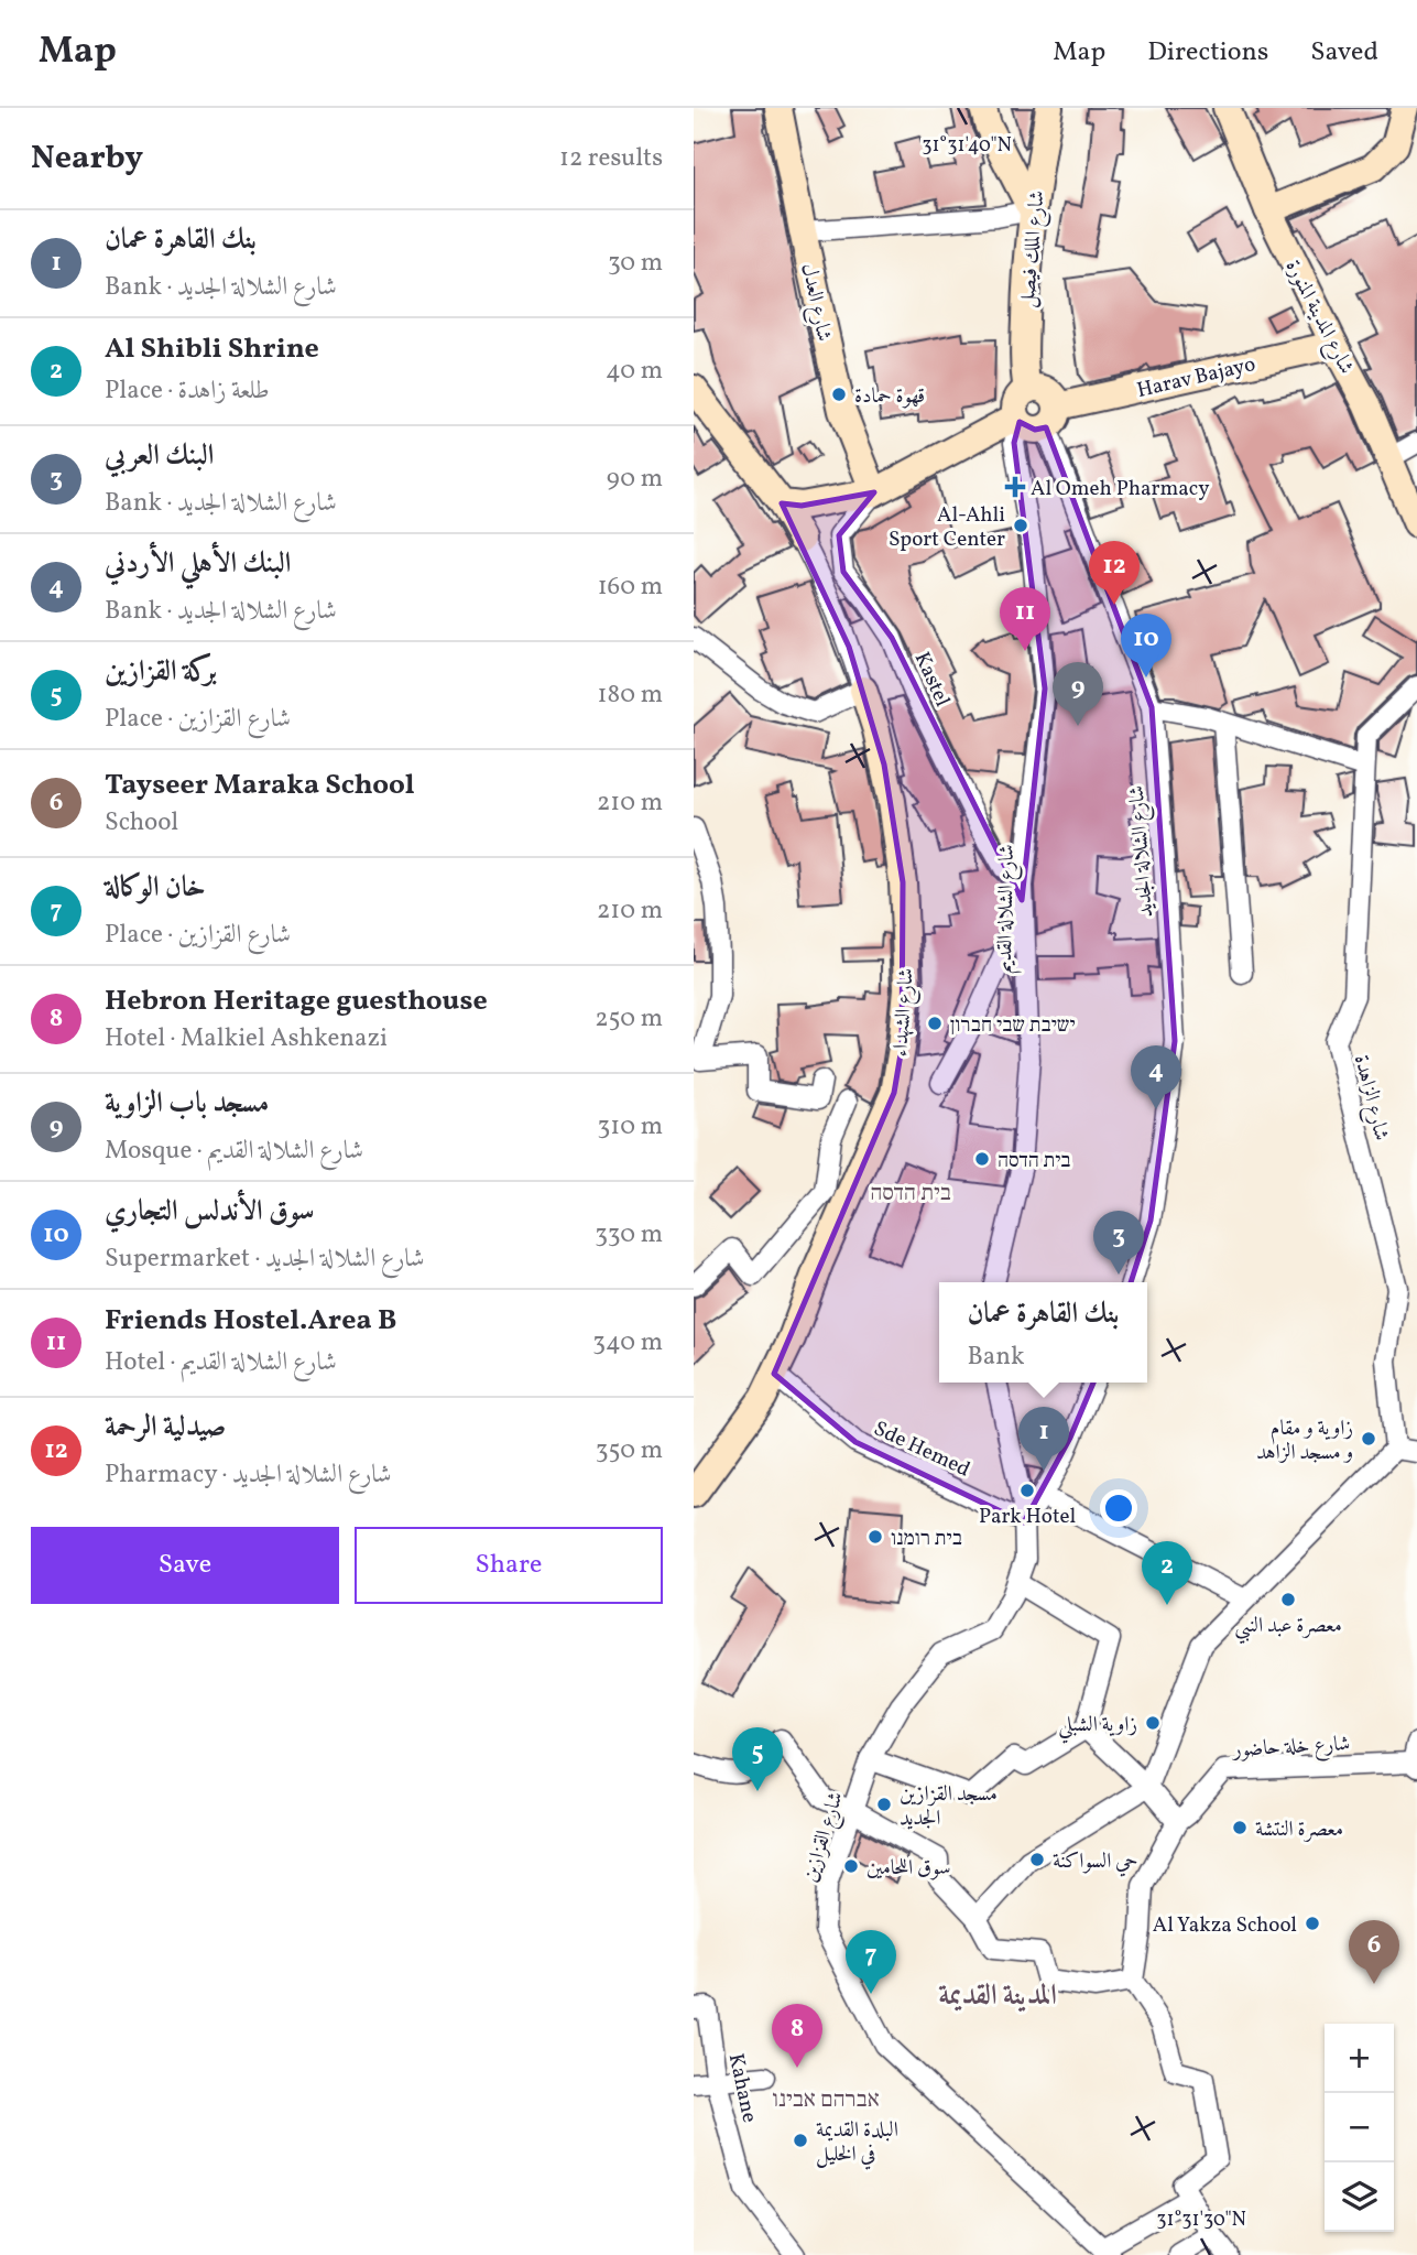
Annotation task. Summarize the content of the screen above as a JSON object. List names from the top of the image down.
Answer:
{
  "streets": {
    "street": [
      "شارع الملك فيصل",
      "شارع العدل",
      "شارع المدينة المنورة",
      "Harav Bajayo",
      "Kastel",
      "شارع الشلالة الجديد",
      "شارع الشلالة القديم",
      "شارع الشهداء",
      "شارع الزاهدة",
      "Sde Hemed",
      "شارع خلة حاضور",
      "شارع القزازين",
      "Kahane"
    ]
  },
  "crossings": [
    ["شارع الملك فيصل", "Harav Bajayo"],
    ["شارع الملك فيصل", "شارع الشلالة الجديد"],
    ["شارع الملك فيصل", "شارع الشلالة القديم"],
    ["شارع العدل", "Kastel"],
    ["شارع المدينة المنورة", "Harav Bajayo"],
    ["Harav Bajayo", "شارع الشلالة الجديد"],
    ["Harav Bajayo", "شارع الشلالة القديم"],
    ["Kastel", "شارع الشلالة القديم"],
    ["شارع الشلالة الجديد", "شارع الشلالة القديم"],
    ["شارع الشهداء", "Sde Hemed"],
    ["Sde Hemed", "شارع القزازين"]
  ],
  "districts": ["בית הדסה", "المدينة القديمة", "אברהם אבינו"],
  "places": {
    "other": [
      "قهوة حمادة",
      "Al-Ahli Sport Center",
      "ישיבת שבי חברון",
      "בית הדסה",
      "زاوية و مقام و مسجد الزاهد",
      "Park Hotel",
      "בית רומנו",
      "معصرة عبد النبي",
      "زاوية الشبلي",
      "مسجد القزازين الجديد",
      "معصرة النتشة",
      "حي السواكنة",
      "سوق اللحامين",
      "Al Yakza School",
      "البلدة القديمة في الخليل"
    ],
    "health": ["Al Omeh Pharmacy"]
  },
  "page": {
    "header": "Map",
    "nav": ["Map", "Directions", "Saved"],
    "heading": ["Nearby", "12 results"],
    "list": [
      {
        "mark": "1",
        "name": "بنك القاهرة عمان",
        "note": "Bank · شارع الشلالة الجديد",
        "value": "30 m"
      },
      {
        "mark": "2",
        "name": "Al Shibli Shrine",
        "note": "Place · طلعة زاهدة",
        "value": "40 m"
      },
      {
        "mark": "3",
        "name": "البنك العربي",
        "note": "Bank · شارع الشلالة الجديد",
        "value": "90 m"
      },
      {
        "mark": "4",
        "name": "البنك الأهلي الأردني",
        "note": "Bank · شارع الشلالة الجديد",
        "value": "160 m"
      },
      {
        "mark": "5",
        "name": "بركة القزازين",
        "note": "Place · شارع القزازين",
        "value": "180 m"
      },
      {
        "mark": "6",
        "name": "Tayseer Maraka School",
        "note": "School",
        "value": "210 m"
      },
      {
        "mark": "7",
        "name": "خان الوكالة",
        "note": "Place · شارع القزازين",
        "value": "210 m"
      },
      {
        "mark": "8",
        "name": "Hebron Heritage guesthouse",
        "note": "Hotel · Malkiel Ashkenazi",
        "value": "250 m"
      },
      {
        "mark": "9",
        "name": "مسجد باب الزاوية",
        "note": "Mosque · شارع الشلالة القديم",
        "value": "310 m"
      },
      {
        "mark": "10",
        "name": "سوق الأندلس التجاري",
        "note": "Supermarket · شارع الشلالة الجديد",
        "value": "330 m"
      },
      {
        "mark": "11",
        "name": "Friends Hostel.Area B",
        "note": "Hotel · شارع الشلالة القديم",
        "value": "340 m"
      },
      {
        "mark": "12",
        "name": "صيدلية الرحمة",
        "note": "Pharmacy · شارع الشلالة الجديد",
        "value": "350 m"
      }
    ],
    "pins": [
      "12",
      "11",
      "10",
      "9",
      "4",
      "3",
      "1",
      "2",
      "5",
      "6",
      "7",
      "8"
    ],
    "popup": ["بنك القاهرة عمان", "Bank"],
    "buttons": ["Save", "Share"],
    "map_buttons": ["+", "−"]
  },
  "coordinates": ["31°31'40\"N", "31°31'30\"N"]
}
